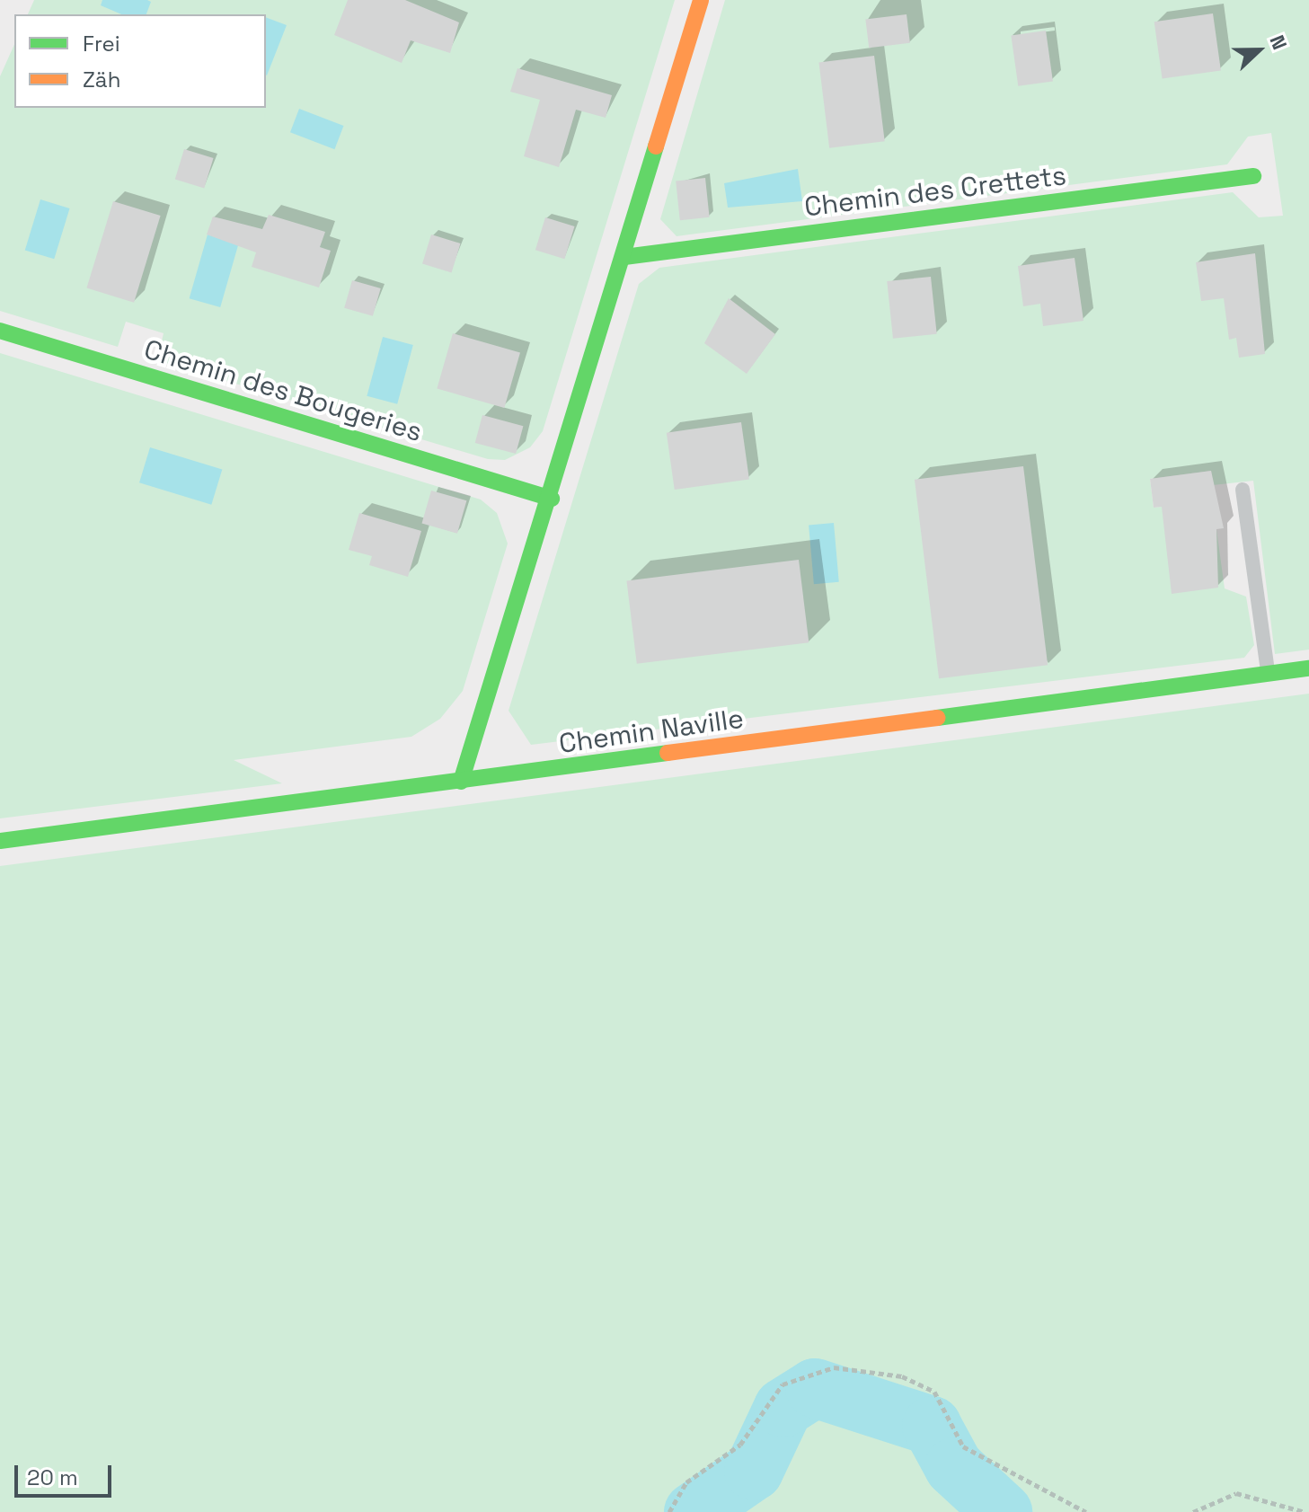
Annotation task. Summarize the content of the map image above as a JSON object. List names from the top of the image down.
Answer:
{
  "streets": {
    "street": ["Chemin des Crettets", "Chemin des Bougeries", "Chemin Naville"]
  },
  "legend": ["Frei", "Zäh"],
  "scale_bar": "20 m",
  "north": "right"
}
